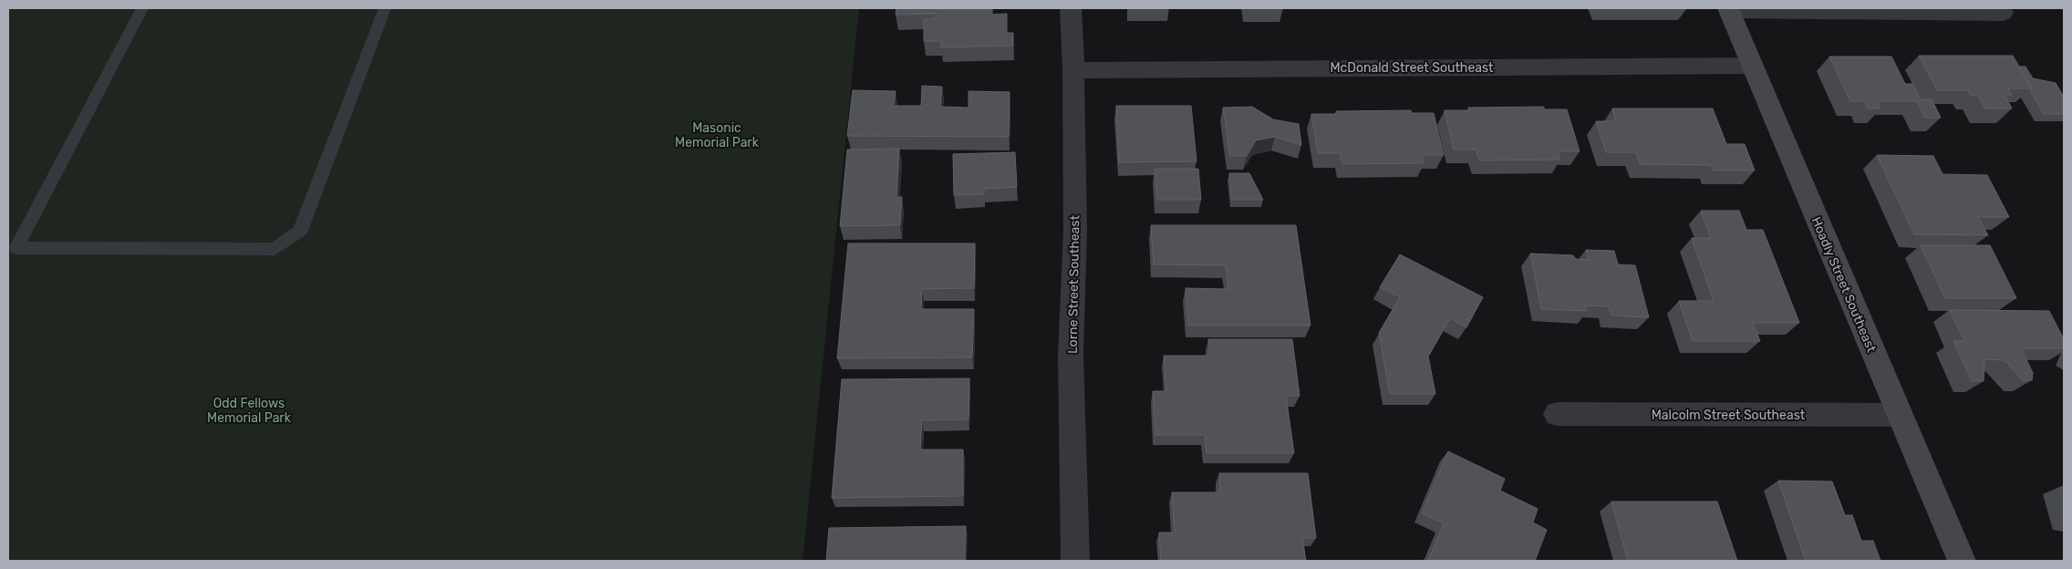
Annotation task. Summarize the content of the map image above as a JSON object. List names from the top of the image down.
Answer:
{
  "streets": {
    "street": [
      "McDonald Street Southeast",
      "Lorne Street Southeast",
      "Hoadly Street Southeast",
      "Malcolm Street Southeast"
    ]
  },
  "crossings": [
    ["McDonald Street Southeast", "Lorne Street Southeast"],
    ["McDonald Street Southeast", "Hoadly Street Southeast"],
    ["Hoadly Street Southeast", "Malcolm Street Southeast"]
  ],
  "parks": ["Masonic Memorial Park", "Odd Fellows Memorial Park"]
}
